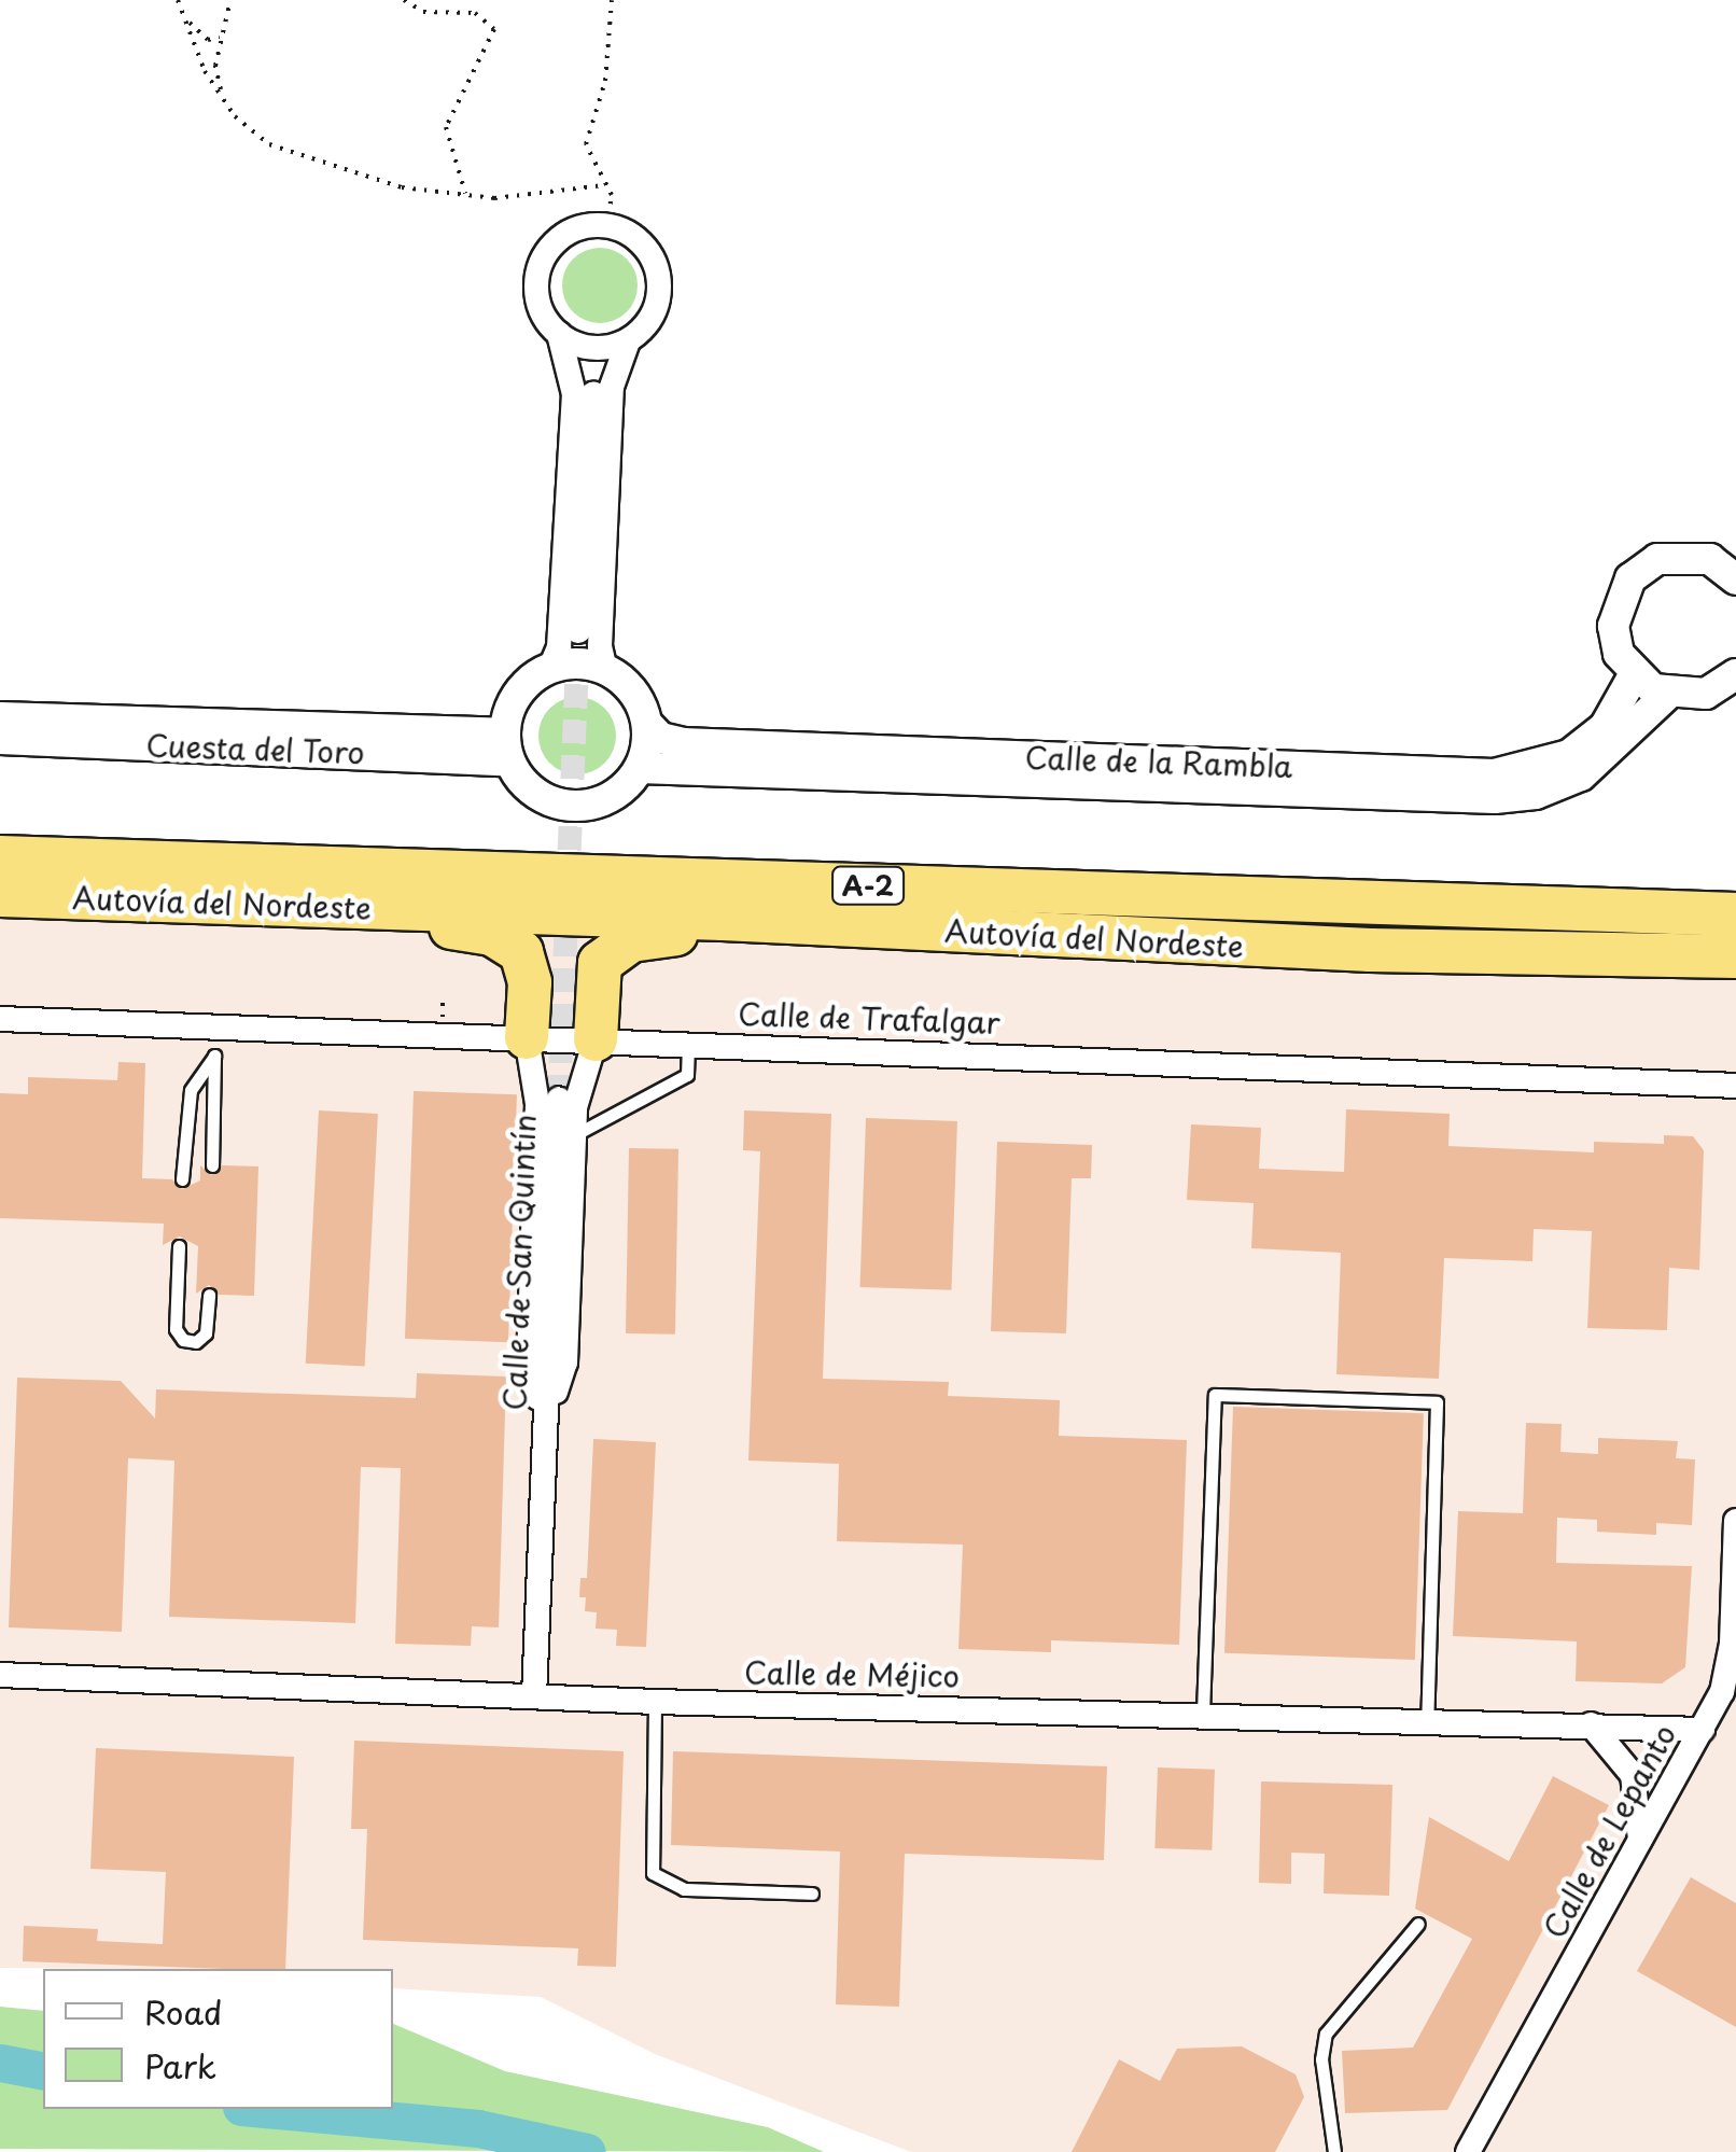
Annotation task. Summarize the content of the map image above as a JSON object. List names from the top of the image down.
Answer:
{
  "streets": {
    "highway": ["A-2", "Autovía del Nordeste"],
    "street": [
      "Cuesta del Toro",
      "Calle de la Rambla",
      "Calle de Trafalgar",
      "Calle de San Quintín",
      "Calle de Méjico",
      "Calle de Lepanto"
    ]
  },
  "crossings": [
    ["Cuesta del Toro", "Calle de la Rambla"],
    ["Calle de Trafalgar", "Calle de San Quintín"],
    ["Calle de San Quintín", "Calle de Méjico"],
    ["Calle de Méjico", "Calle de Lepanto"]
  ],
  "legend": ["Road", "Park"]
}
